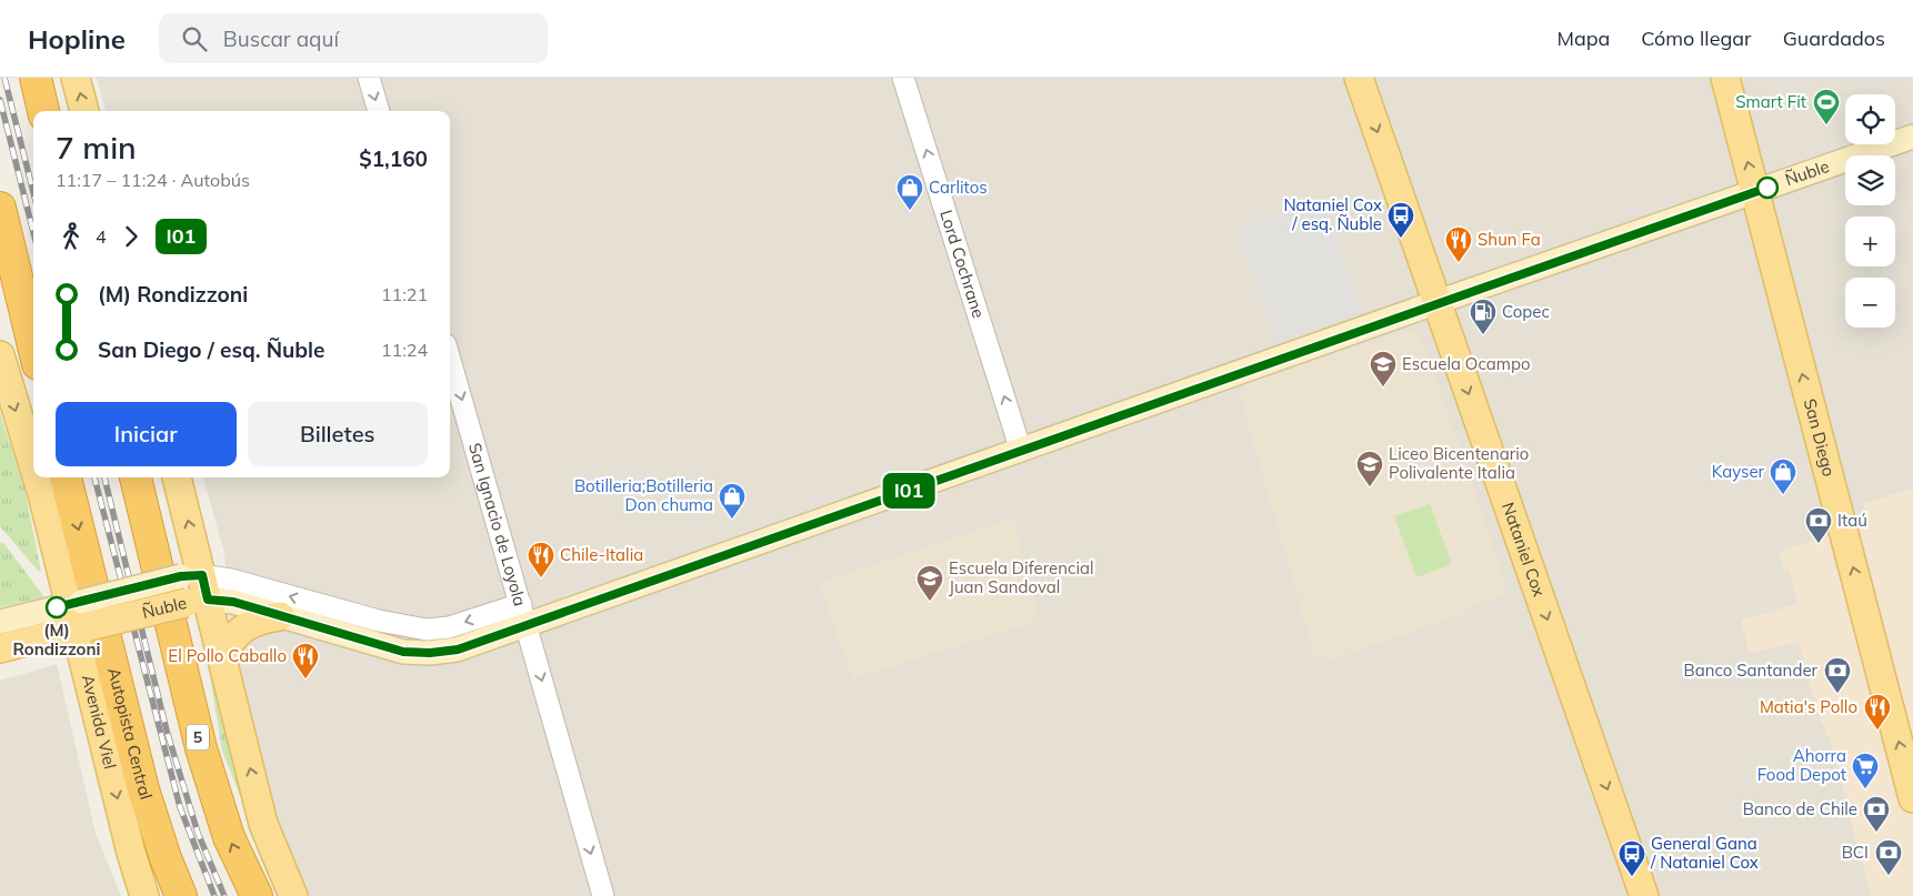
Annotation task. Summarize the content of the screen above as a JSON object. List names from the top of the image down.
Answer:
{
  "streets": {
    "highway": ["Autopista Central", "5"],
    "main road": [
      "Ñuble",
      "San Diego",
      "Nataniel Cox",
      "Avenida Viel"
    ],
    "street": ["Lord Cochrane", "San Ignacio de Loyola"]
  },
  "crossings": [
    ["Ñuble", "Lord Cochrane"],
    ["Ñuble", "San Diego"],
    ["Ñuble", "San Ignacio de Loyola"],
    ["Ñuble", "Nataniel Cox"],
    ["Ñuble", "Avenida Viel"]
  ],
  "one_way": [
    "Lord Cochrane",
    "San Diego",
    "San Ignacio de Loyola",
    "Nataniel Cox"
  ],
  "places": {
    "sports": ["Smart Fit"],
    "shop": ["Carlitos", "Kayser", "Botilleria;Botilleria Don chuma"],
    "bus stop": ["Nataniel Cox / esq. Ñuble", "General Gana / Nataniel Cox"],
    "restaurant": [
      "Shun Fa",
      "Chile-Italia",
      "El Pollo Caballo",
      "Matia's Pollo"
    ],
    "fuel station": ["Copec"],
    "school or university": ["Escuela Ocampo", "Liceo Bicentenario Polivalente Italia", "Escuela Diferencial Juan Sandoval"],
    "bank": [
      "Itaú",
      "Banco Santander",
      "Banco de Chile",
      "BCI"
    ],
    "other": ["(M) Rondizzoni"],
    "supermarket": ["Ahorra Food Depot"]
  },
  "lines": ["bus line I01"],
  "page": {
    "header": "Hopline",
    "search": "Buscar aquí",
    "nav": ["Mapa", "Cómo llegar", "Guardados"],
    "on_map": "I01",
    "map_buttons": ["+", "−"],
    "heading": ["7 min", "11:17 – 11:24 · Autobús", "$1,160"],
    "legs": ["4", "I01"],
    "list": [
      {
        "name": "(M) Rondizzoni",
        "value": "11:21"
      },
      {
        "name": "San Diego / esq. Ñuble",
        "value": "11:24"
      }
    ],
    "buttons": ["Iniciar", "Billetes"]
  }
}
